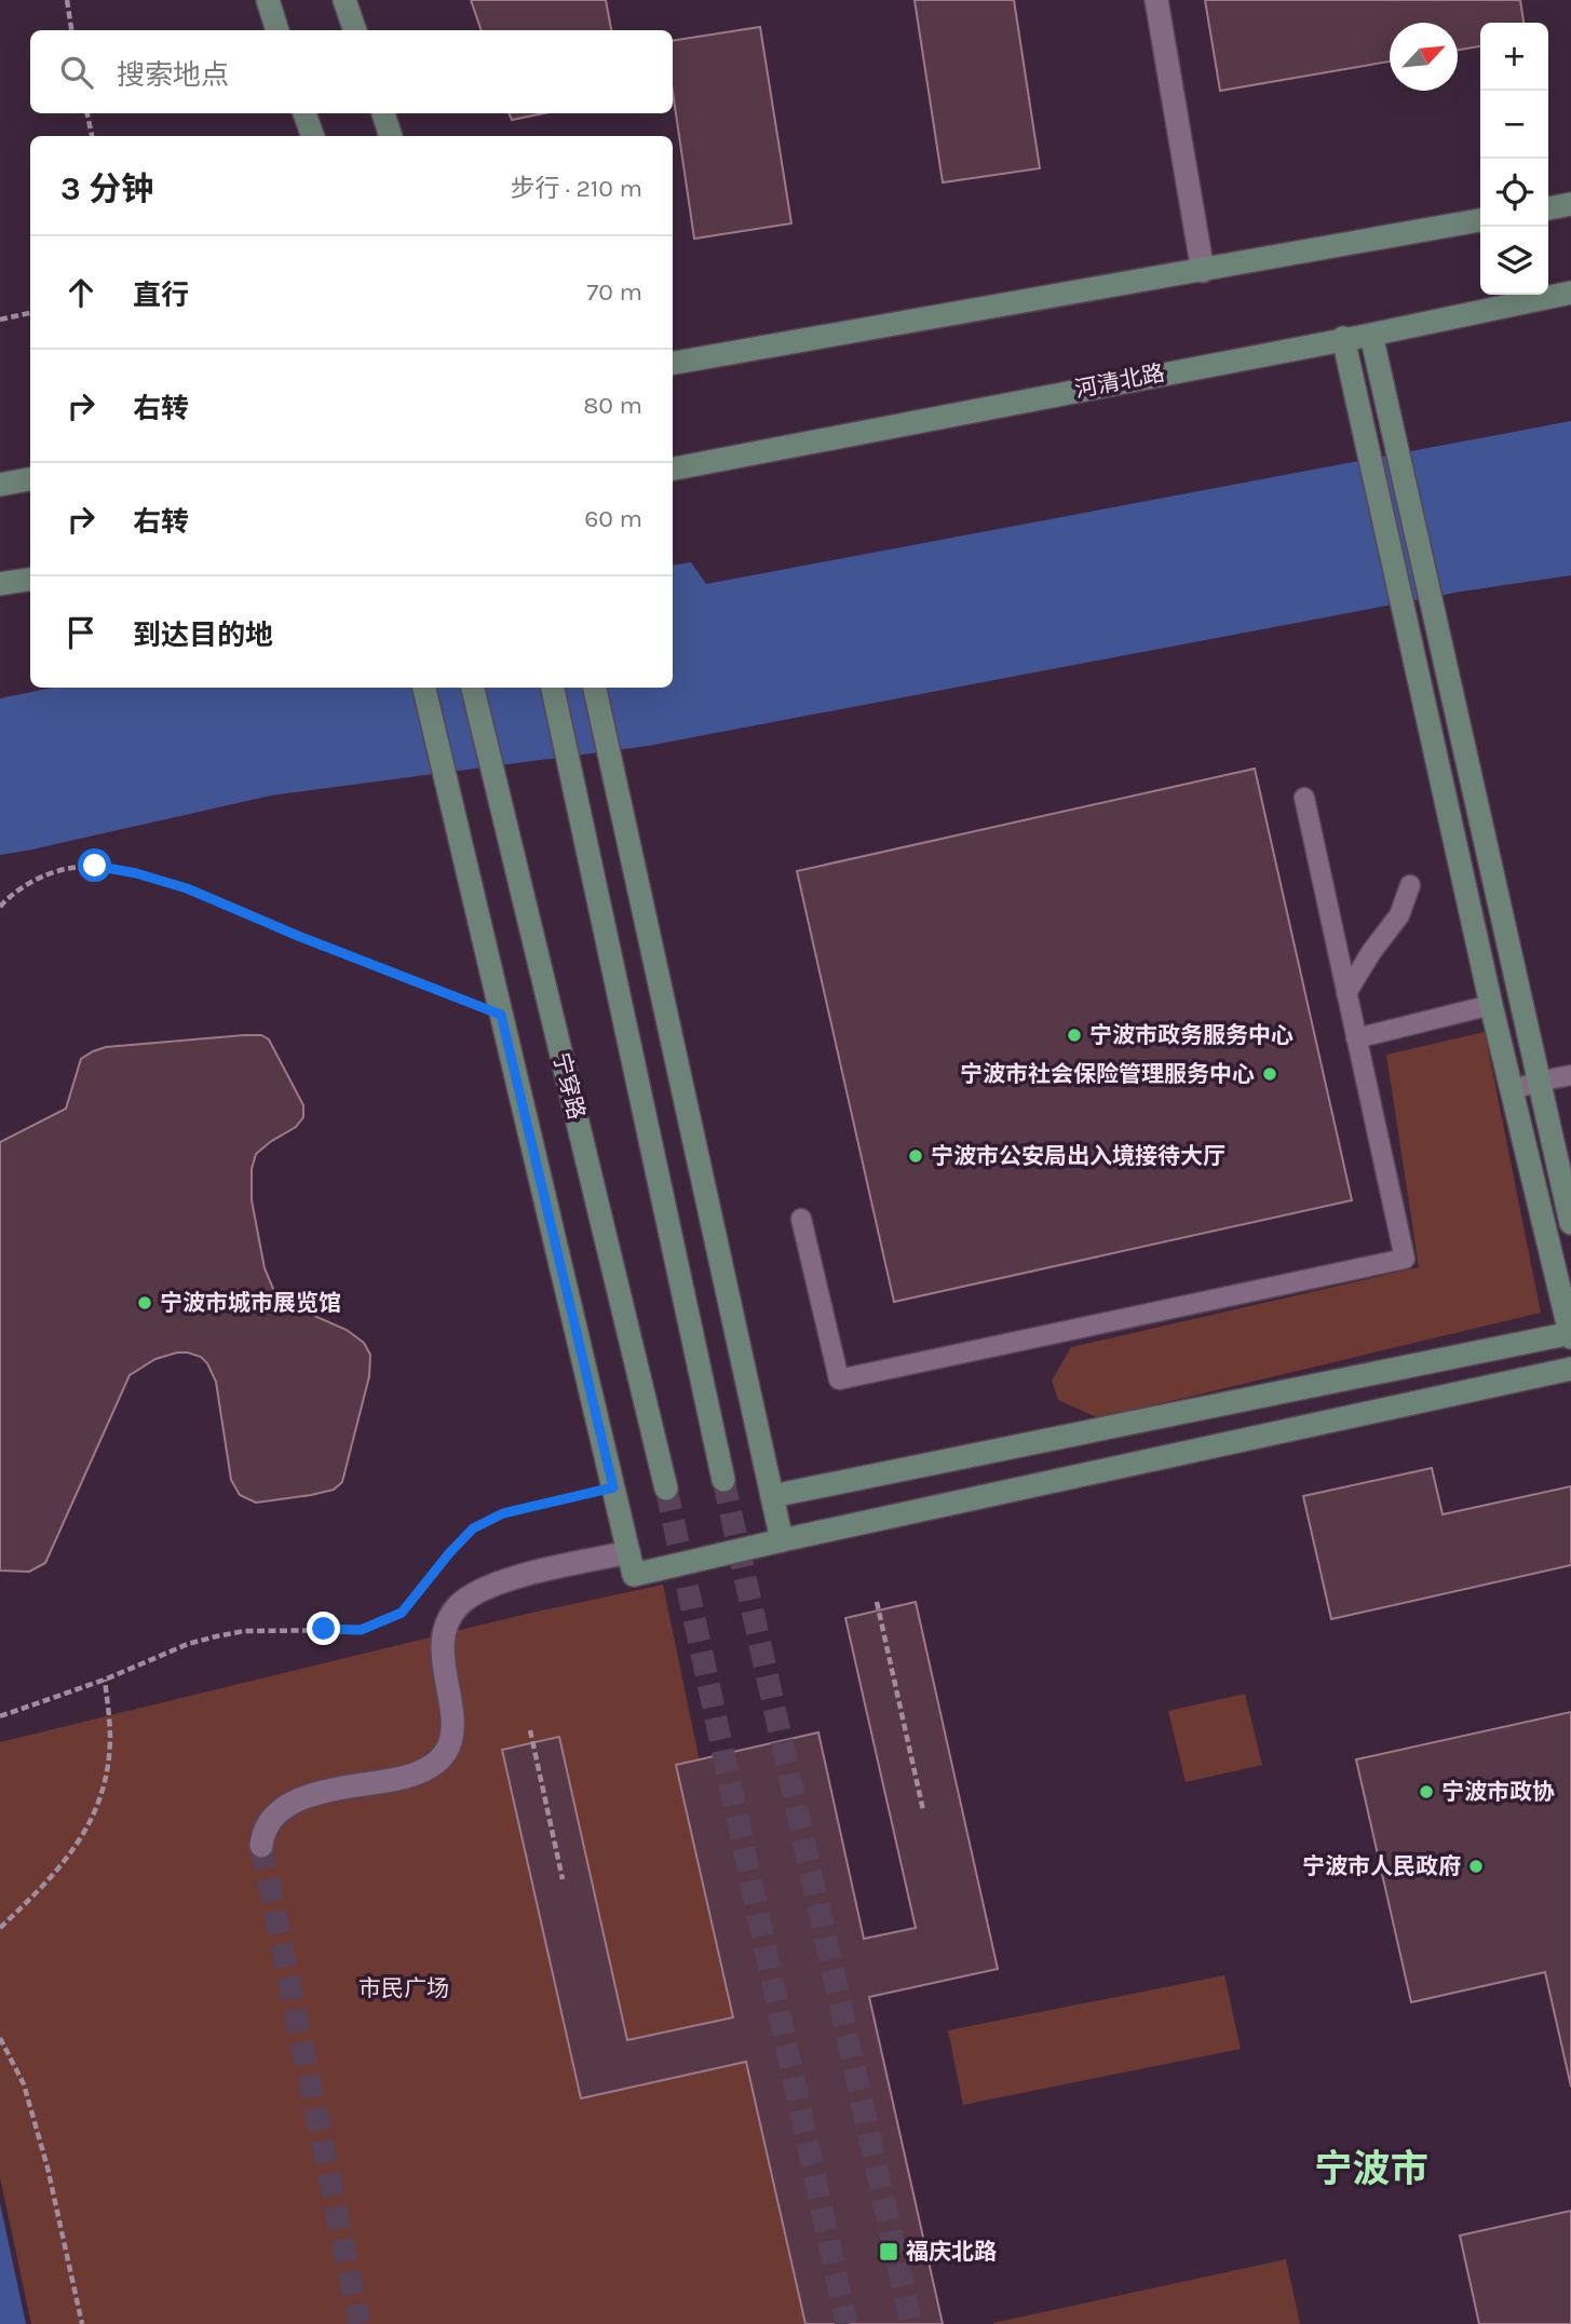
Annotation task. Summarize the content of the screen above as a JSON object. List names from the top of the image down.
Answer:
{
  "streets": {
    "street": ["河清北路", "宁穿路"]
  },
  "districts": ["宁波市"],
  "parks": ["市民广场"],
  "places": {
    "other": [
      "宁波市政务服务中心",
      "宁波市社会保险管理服务中心",
      "宁波市公安局出入境接待大厅",
      "宁波市城市展览馆",
      "宁波市政协",
      "宁波市人民政府"
    ],
    "transit": ["福庆北路"]
  },
  "north": "top right",
  "page": {
    "map_buttons": ["+", "−"],
    "search": "搜索地点",
    "heading": ["3 分钟", "步行 · 210 m"],
    "list": [
      ["直行", "70 m"],
      ["右转", "80 m"],
      ["右转", "60 m"],
      "到达目的地"
    ]
  }
}
